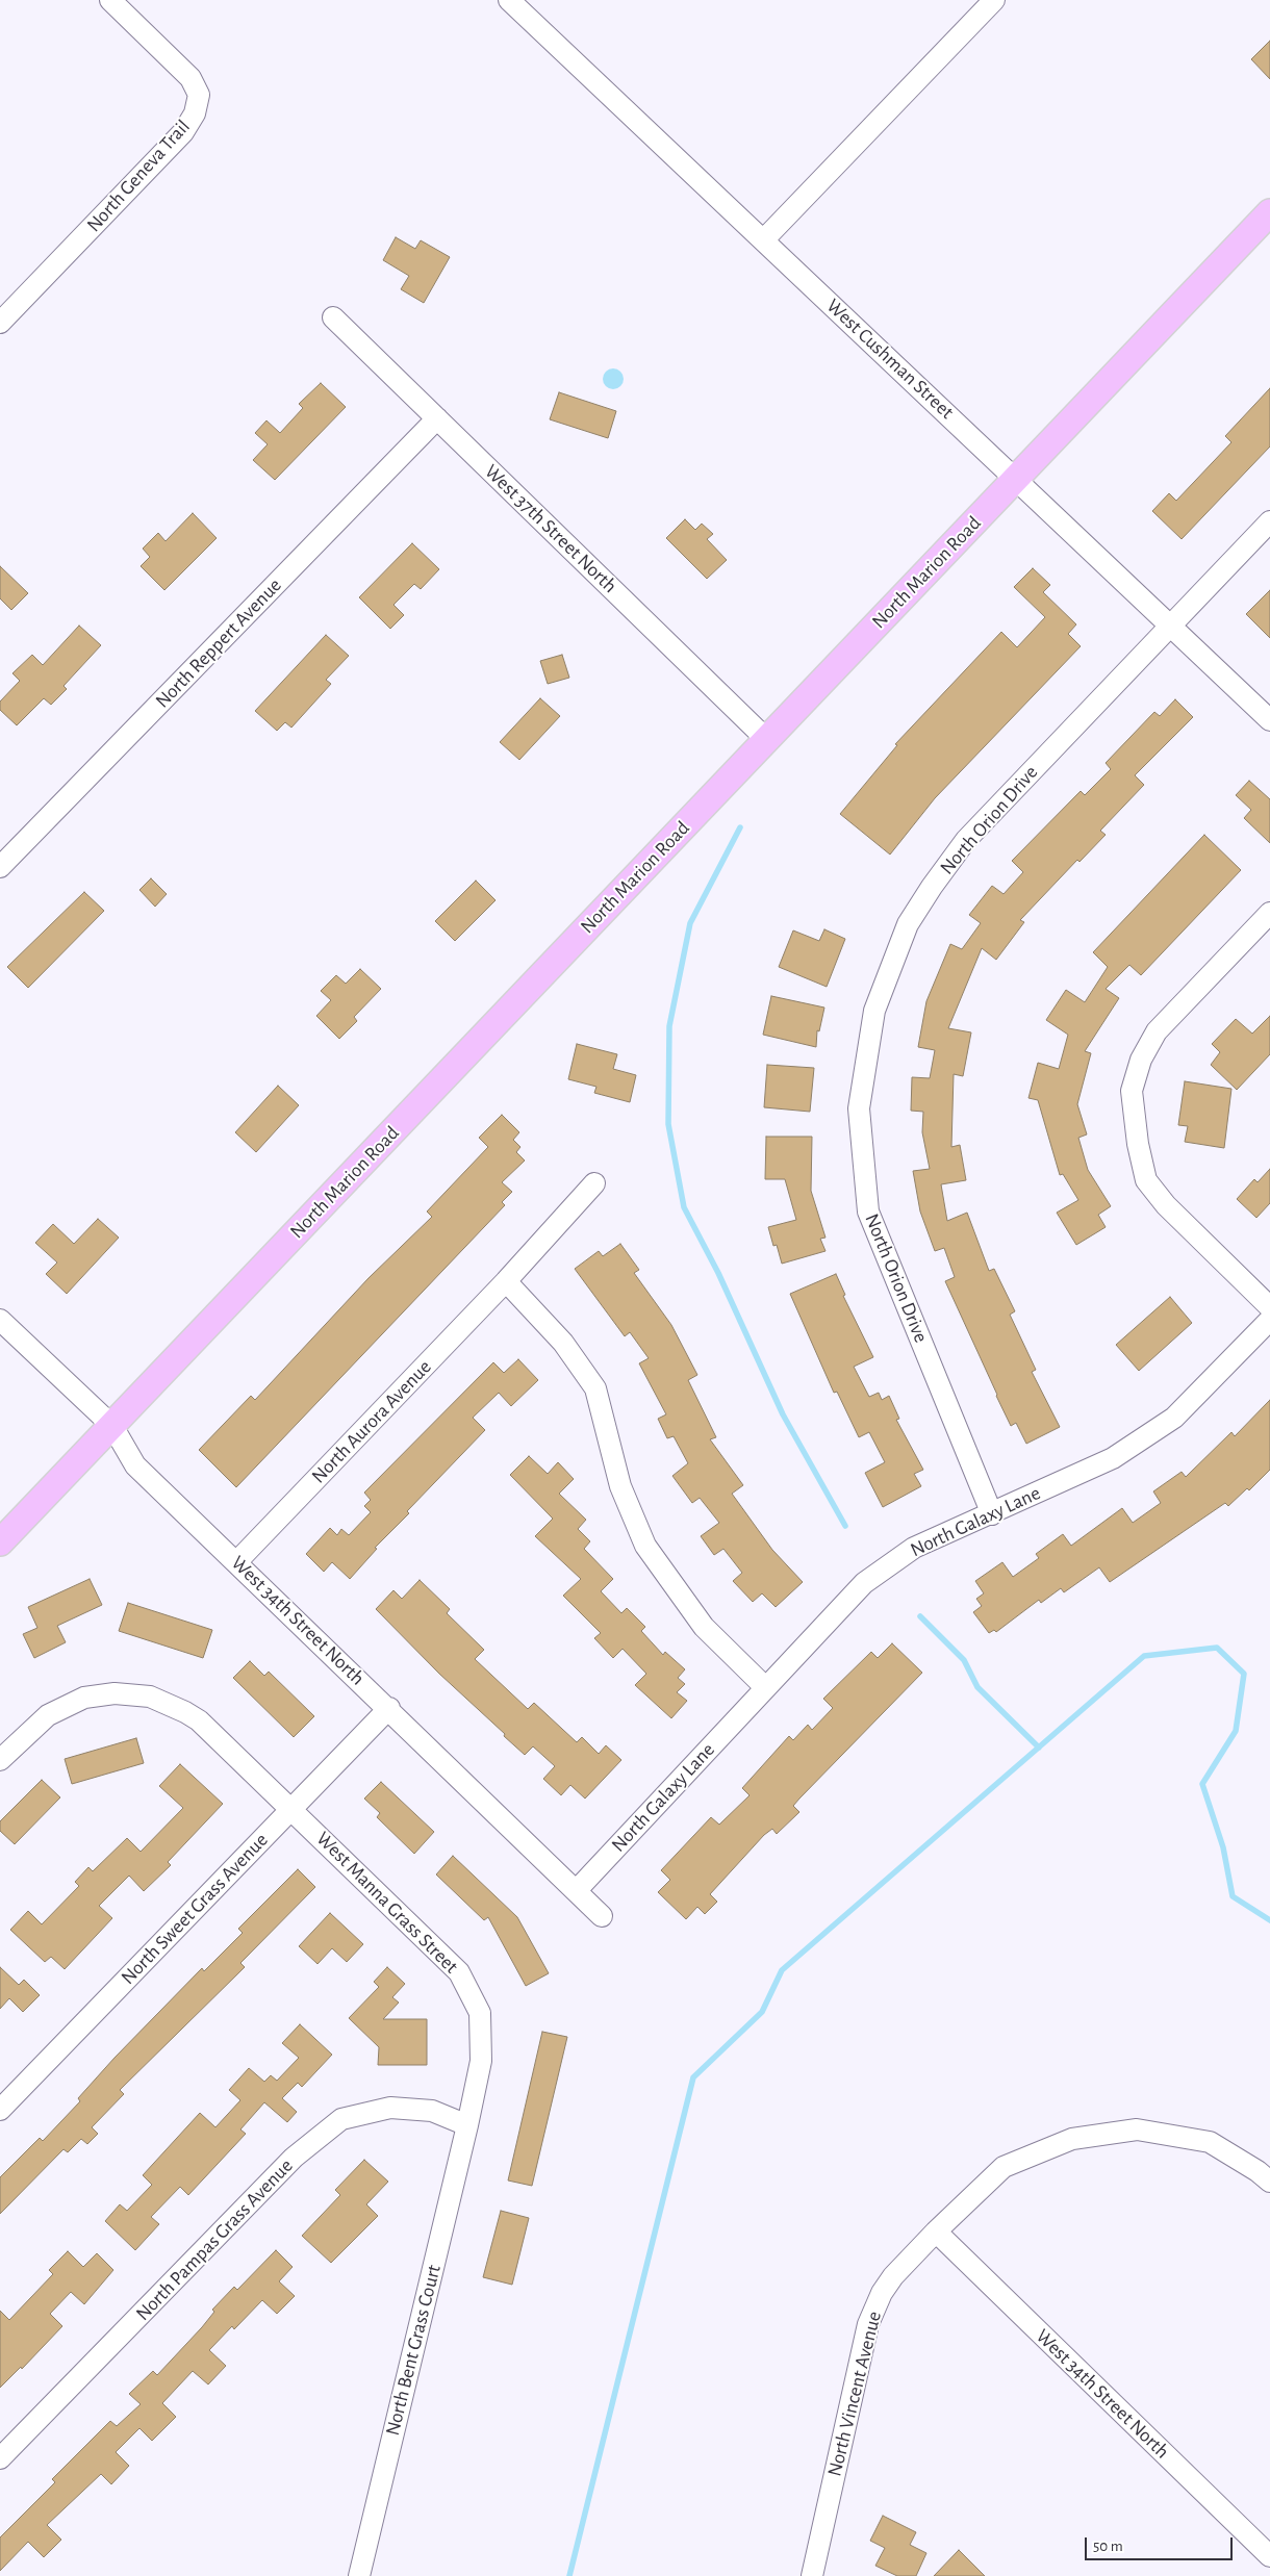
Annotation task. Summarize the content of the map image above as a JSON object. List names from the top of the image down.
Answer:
{
  "streets": {
    "main road": ["North Marion Road"],
    "street": [
      "North Geneva Trail",
      "West Cushman Street",
      "West 37th Street North",
      "North Reppert Avenue",
      "North Orion Drive",
      "North Aurora Avenue",
      "North Galaxy Lane",
      "West 34th Street North",
      "West Manna Grass Street",
      "North Sweet Grass Avenue",
      "North Pampas Grass Avenue",
      "North Bent Grass Court",
      "North Vincent Avenue"
    ]
  },
  "crossings": [
    ["West Cushman Street", "North Marion Road"],
    ["West Cushman Street", "North Orion Drive"],
    ["West 37th Street North", "North Marion Road"],
    ["West 37th Street North", "North Reppert Avenue"],
    ["North Marion Road", "West 34th Street North"],
    ["North Orion Drive", "North Galaxy Lane"],
    ["North Aurora Avenue", "West 34th Street North"],
    ["North Galaxy Lane", "West 34th Street North"],
    ["West 34th Street North", "North Sweet Grass Avenue"],
    ["West 34th Street North", "North Vincent Avenue"],
    ["West Manna Grass Street", "North Sweet Grass Avenue"],
    ["West Manna Grass Street", "North Pampas Grass Avenue"],
    ["West Manna Grass Street", "North Bent Grass Court"],
    ["North Pampas Grass Avenue", "North Bent Grass Court"]
  ],
  "scale_bar": "50 m"
}
